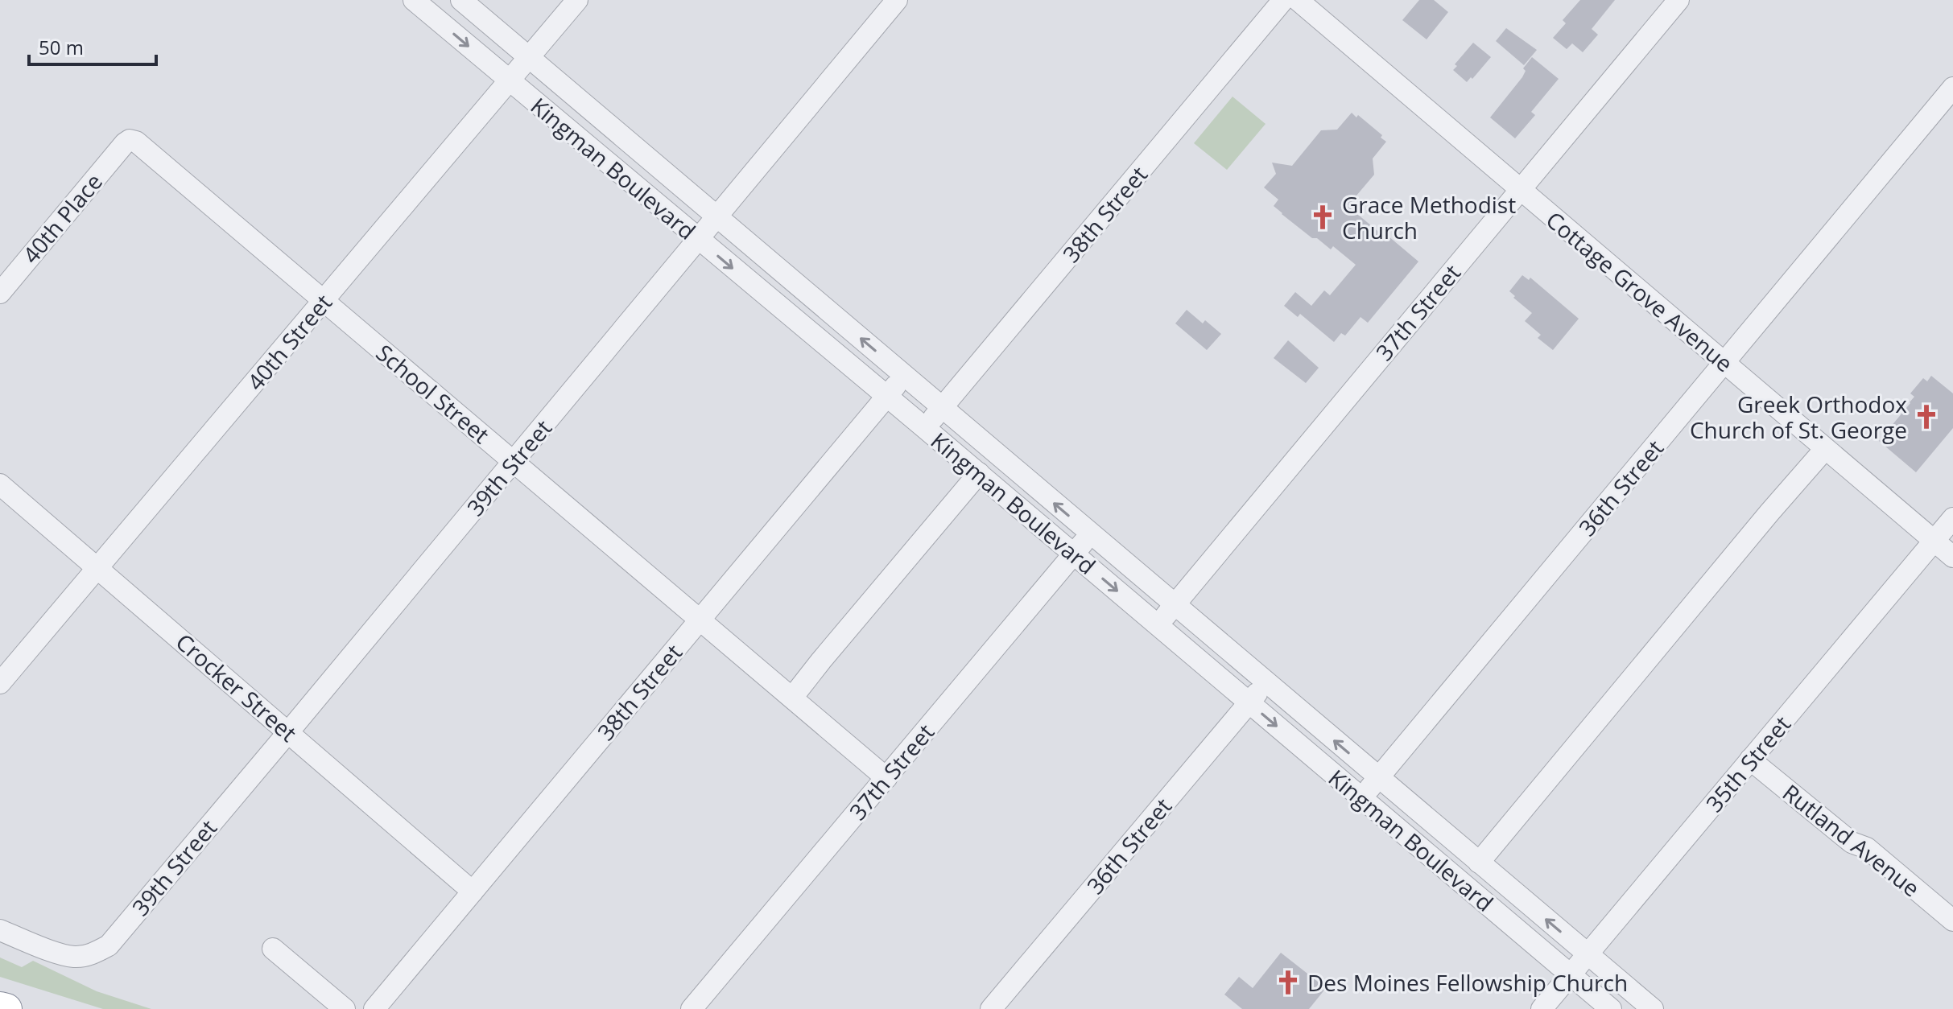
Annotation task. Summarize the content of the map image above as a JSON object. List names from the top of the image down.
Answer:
{
  "streets": {
    "street": [
      "Kingman Boulevard",
      "38th Street",
      "40th Place",
      "Cottage Grove Avenue",
      "37th Street",
      "40th Street",
      "School Street",
      "39th Street",
      "36th Street",
      "Crocker Street",
      "35th Street",
      "Rutland Avenue"
    ]
  },
  "crossings": [
    ["Kingman Boulevard", "38th Street"],
    ["Kingman Boulevard", "37th Street"],
    ["Kingman Boulevard", "40th Street"],
    ["Kingman Boulevard", "39th Street"],
    ["Kingman Boulevard", "36th Street"],
    ["Kingman Boulevard", "35th Street"],
    ["38th Street", "School Street"],
    ["38th Street", "Crocker Street"],
    ["40th Place", "School Street"],
    ["Cottage Grove Avenue", "37th Street"],
    ["Cottage Grove Avenue", "36th Street"],
    ["Cottage Grove Avenue", "35th Street"],
    ["37th Street", "School Street"],
    ["40th Street", "School Street"],
    ["40th Street", "Crocker Street"],
    ["School Street", "39th Street"],
    ["39th Street", "Crocker Street"],
    ["35th Street", "Rutland Avenue"]
  ],
  "places": {
    "church": ["Grace Methodist Church", "Greek Orthodox Church of St. George", "Des Moines Fellowship Church"]
  },
  "scale_bar": "50 m"
}
